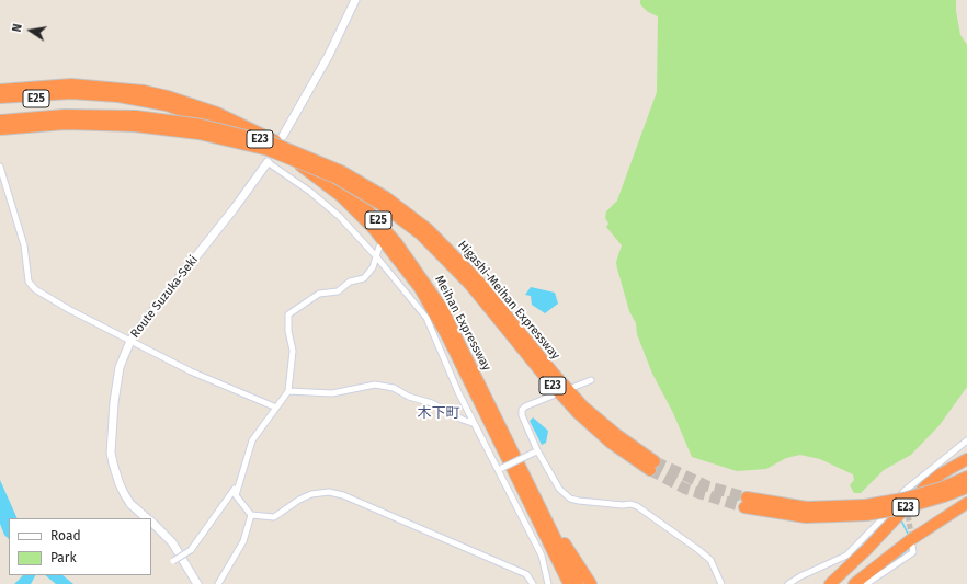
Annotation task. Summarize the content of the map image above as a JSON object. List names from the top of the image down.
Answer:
{
  "streets": {
    "highway": [
      "E25",
      "E23",
      "Higashi-Meihan Expressway",
      "Meihan Expressway"
    ],
    "main road": ["Route Suzuka-Seki"]
  },
  "crossings": [
    ["E25", "Meihan Expressway"]
  ],
  "districts": ["木下町"],
  "legend": ["Road", "Park"],
  "north": "left"
}
